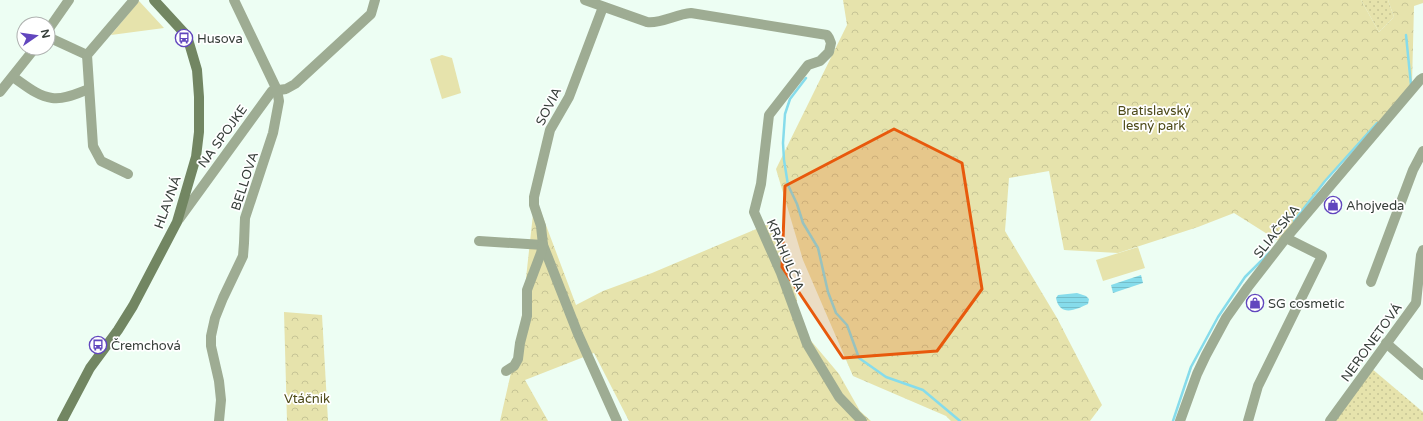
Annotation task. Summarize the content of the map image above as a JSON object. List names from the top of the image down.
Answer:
{
  "streets": {
    "street": [
      "SOVIA",
      "NA SPOJKE",
      "BELLOVA",
      "HLAVNÁ",
      "SLIAČSKA",
      "KRAHULČIA",
      "NERONETOVÁ"
    ]
  },
  "crossings": [
    ["SOVIA", "KRAHULČIA"],
    ["NA SPOJKE", "BELLOVA"],
    ["NA SPOJKE", "HLAVNÁ"]
  ],
  "parks": ["Bratislavský lesný park", "Vtáčnik"],
  "places": {
    "bus stop": ["Husova", "Čremchová"],
    "shop": ["Ahojveda", "SG cosmetic"]
  },
  "north": "right"
}
